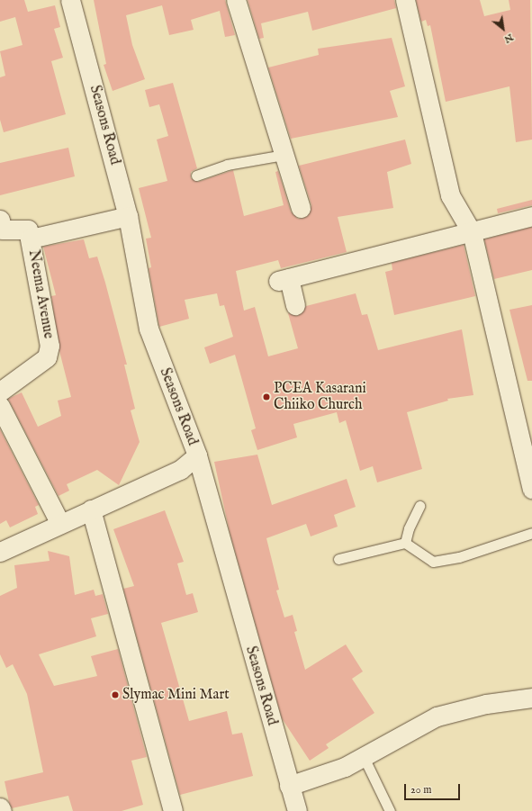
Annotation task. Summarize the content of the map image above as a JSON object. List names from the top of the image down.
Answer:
{
  "streets": {
    "street": ["Seasons Road", "Neema Avenue"]
  },
  "places": ["PCEA Kasarani Chiiko Church", "Slymac Mini Mart"],
  "scale_bar": "20 m",
  "north": "bottom right"
}
